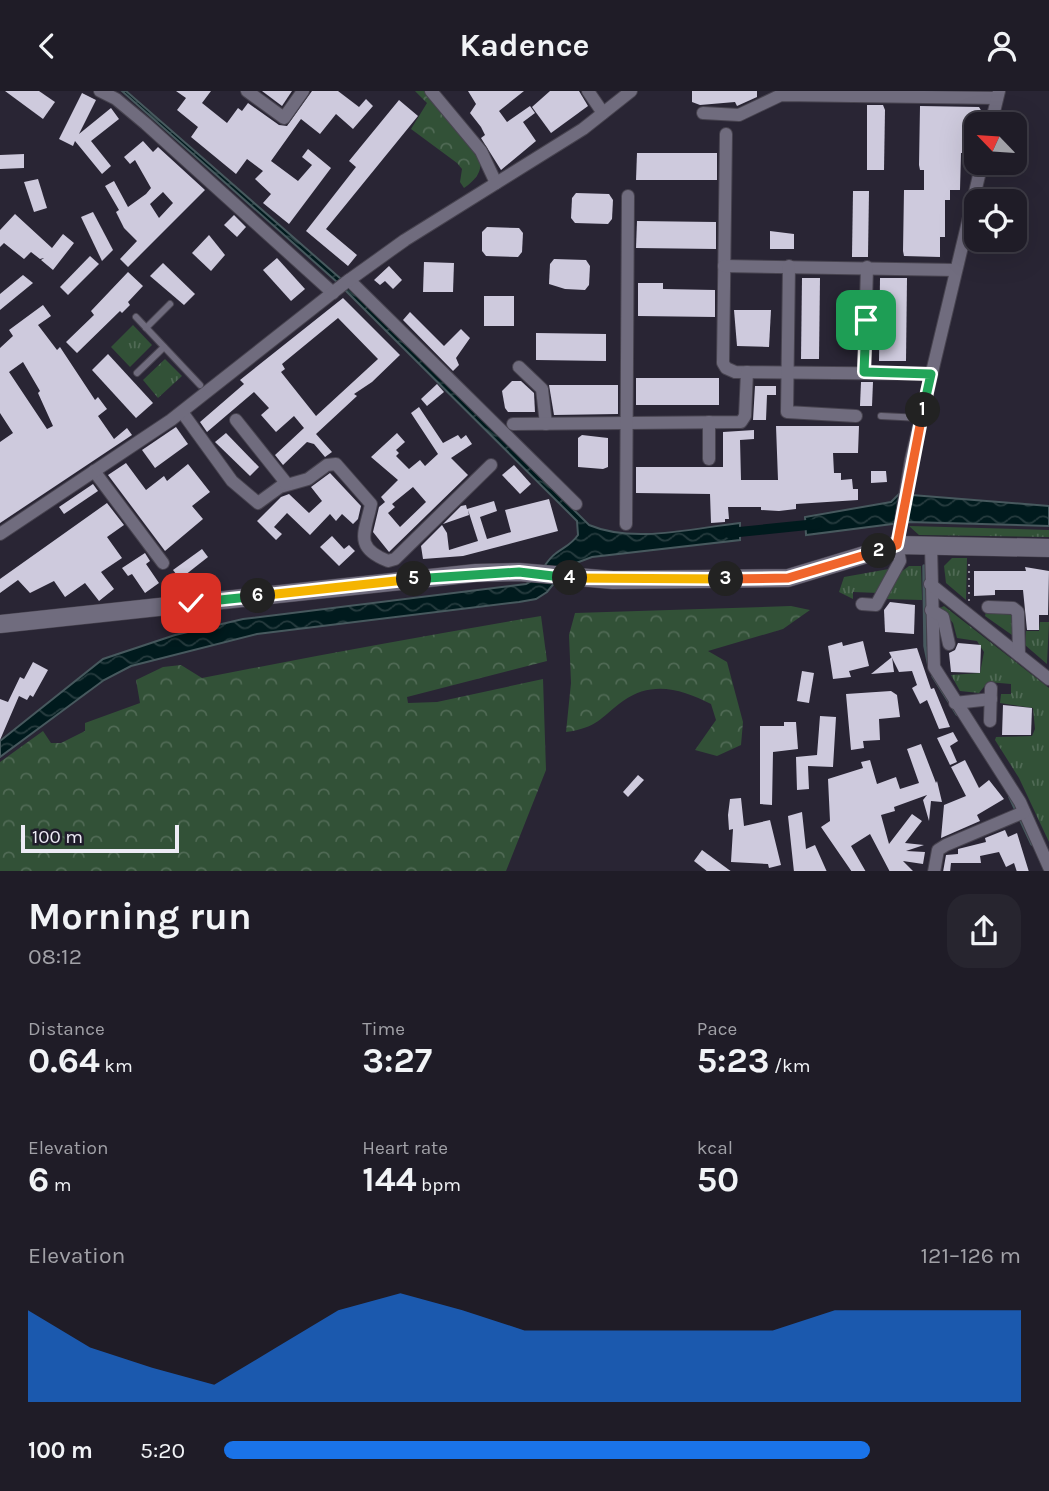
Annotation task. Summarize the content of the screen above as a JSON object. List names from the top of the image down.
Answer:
{
  "scale_bar": "100 m",
  "north": "top left",
  "page": {
    "header": "Kadence",
    "pins": [
      "1",
      "2",
      "4",
      "3",
      "5",
      "6"
    ],
    "scale": "100 m",
    "heading": ["Morning run", "08:12"],
    "stats": [
      ["Distance", "0.64 km"],
      ["Time", "3:27"],
      ["Pace", "5:23 /km"],
      ["Elevation", "6 m"],
      ["Heart rate", "144 bpm"],
      ["kcal", "50"]
    ],
    "chart": ["Elevation", "121–126 m"],
    "list": [
      {
        "name": "100 m",
        "note": "5:20"
      }
    ]
  }
}
